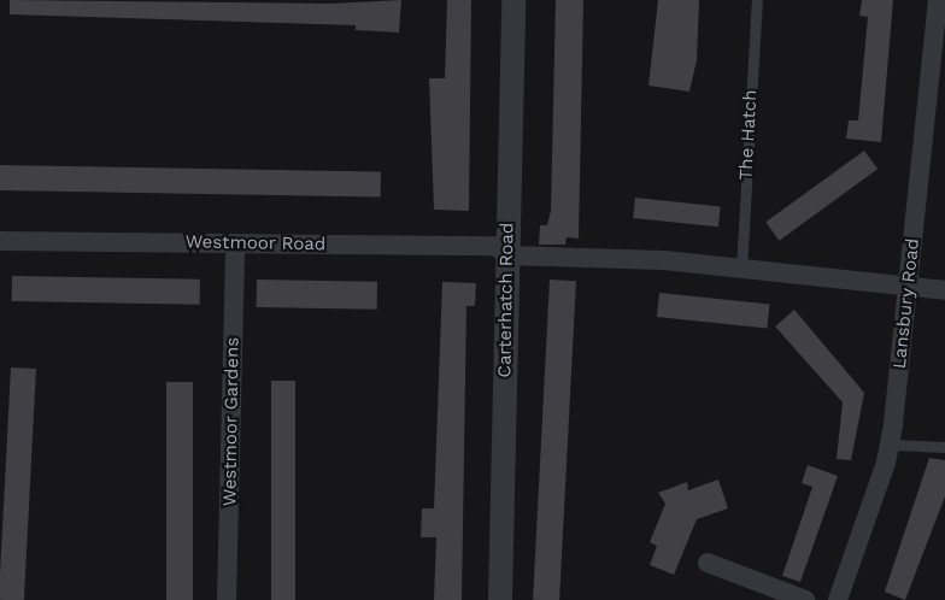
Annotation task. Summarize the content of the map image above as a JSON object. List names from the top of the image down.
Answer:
{
  "streets": {
    "street": [
      "Westmoor Road",
      "Carterhatch Road",
      "Lansbury Road",
      "Westmoor Gardens"
    ],
    "lane": ["The Hatch"]
  },
  "crossings": [
    ["Westmoor Road", "Carterhatch Road"],
    ["Westmoor Road", "Westmoor Gardens"]
  ]
}
